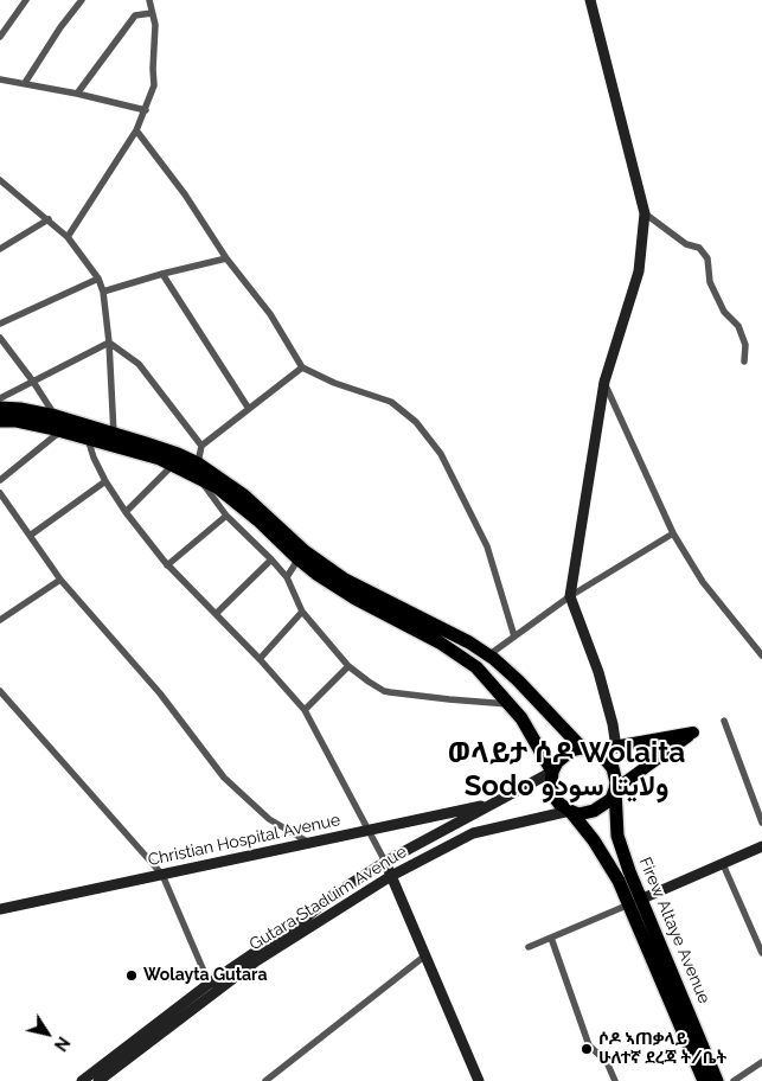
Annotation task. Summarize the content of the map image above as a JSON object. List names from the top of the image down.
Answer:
{
  "streets": {
    "highway": ["Firew Altaye Avenue"],
    "main road": ["Christian Hospital Avenue", "Gutara Staduim Avenue"]
  },
  "crossings": [
    ["Gutara Staduim Avenue", "Firew Altaye Avenue"]
  ],
  "districts": ["ወላይታ ሶዶ Wolaita Sodo ولايتا سودو"],
  "places": ["Wolayta Gutara", "ሶዶ ኣጠቃላይ ሁለተኛ ደረጃ ት/ቤት"],
  "north": "bottom right"
}
